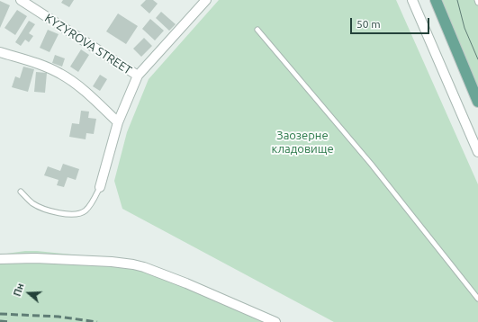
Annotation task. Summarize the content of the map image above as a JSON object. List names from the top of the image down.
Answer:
{
  "streets": {
    "street": ["KYZYROVA STREET"]
  },
  "parks": ["Заозерне кладовище"],
  "scale_bar": "50 m",
  "north": "left"
}
